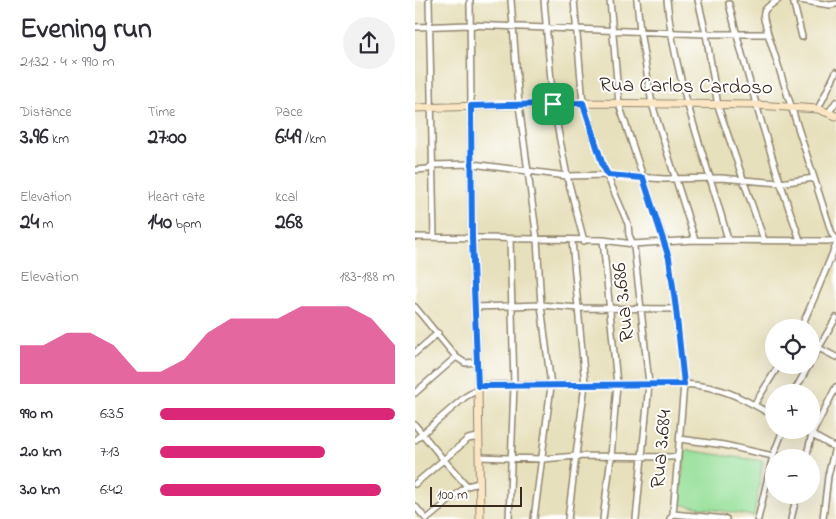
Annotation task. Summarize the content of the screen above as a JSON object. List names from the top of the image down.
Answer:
{
  "streets": {
    "street": ["Rua Carlos Cardoso", "Rua 3.686", "Rua 3.684"]
  },
  "crossings": [
    ["Rua Carlos Cardoso", "Rua 3.686"],
    ["Rua Carlos Cardoso", "Rua 3.684"]
  ],
  "scale_bar": "100 m",
  "page": {
    "heading": ["Evening run", "21:32 · 4 × 990 m"],
    "stats": [
      ["Distance", "3.96 km"],
      ["Time", "27:00"],
      ["Pace", "6:49 /km"],
      ["Elevation", "24 m"],
      ["Heart rate", "140 bpm"],
      ["kcal", "268"]
    ],
    "chart": ["Elevation", "183–188 m"],
    "map_buttons": ["+", "−"],
    "list": [
      {
        "name": "990 m",
        "note": "6:35"
      },
      {
        "name": "2.0 km",
        "note": "7:13"
      },
      {
        "name": "3.0 km",
        "note": "6:42"
      }
    ],
    "scale": "100 m"
  }
}
